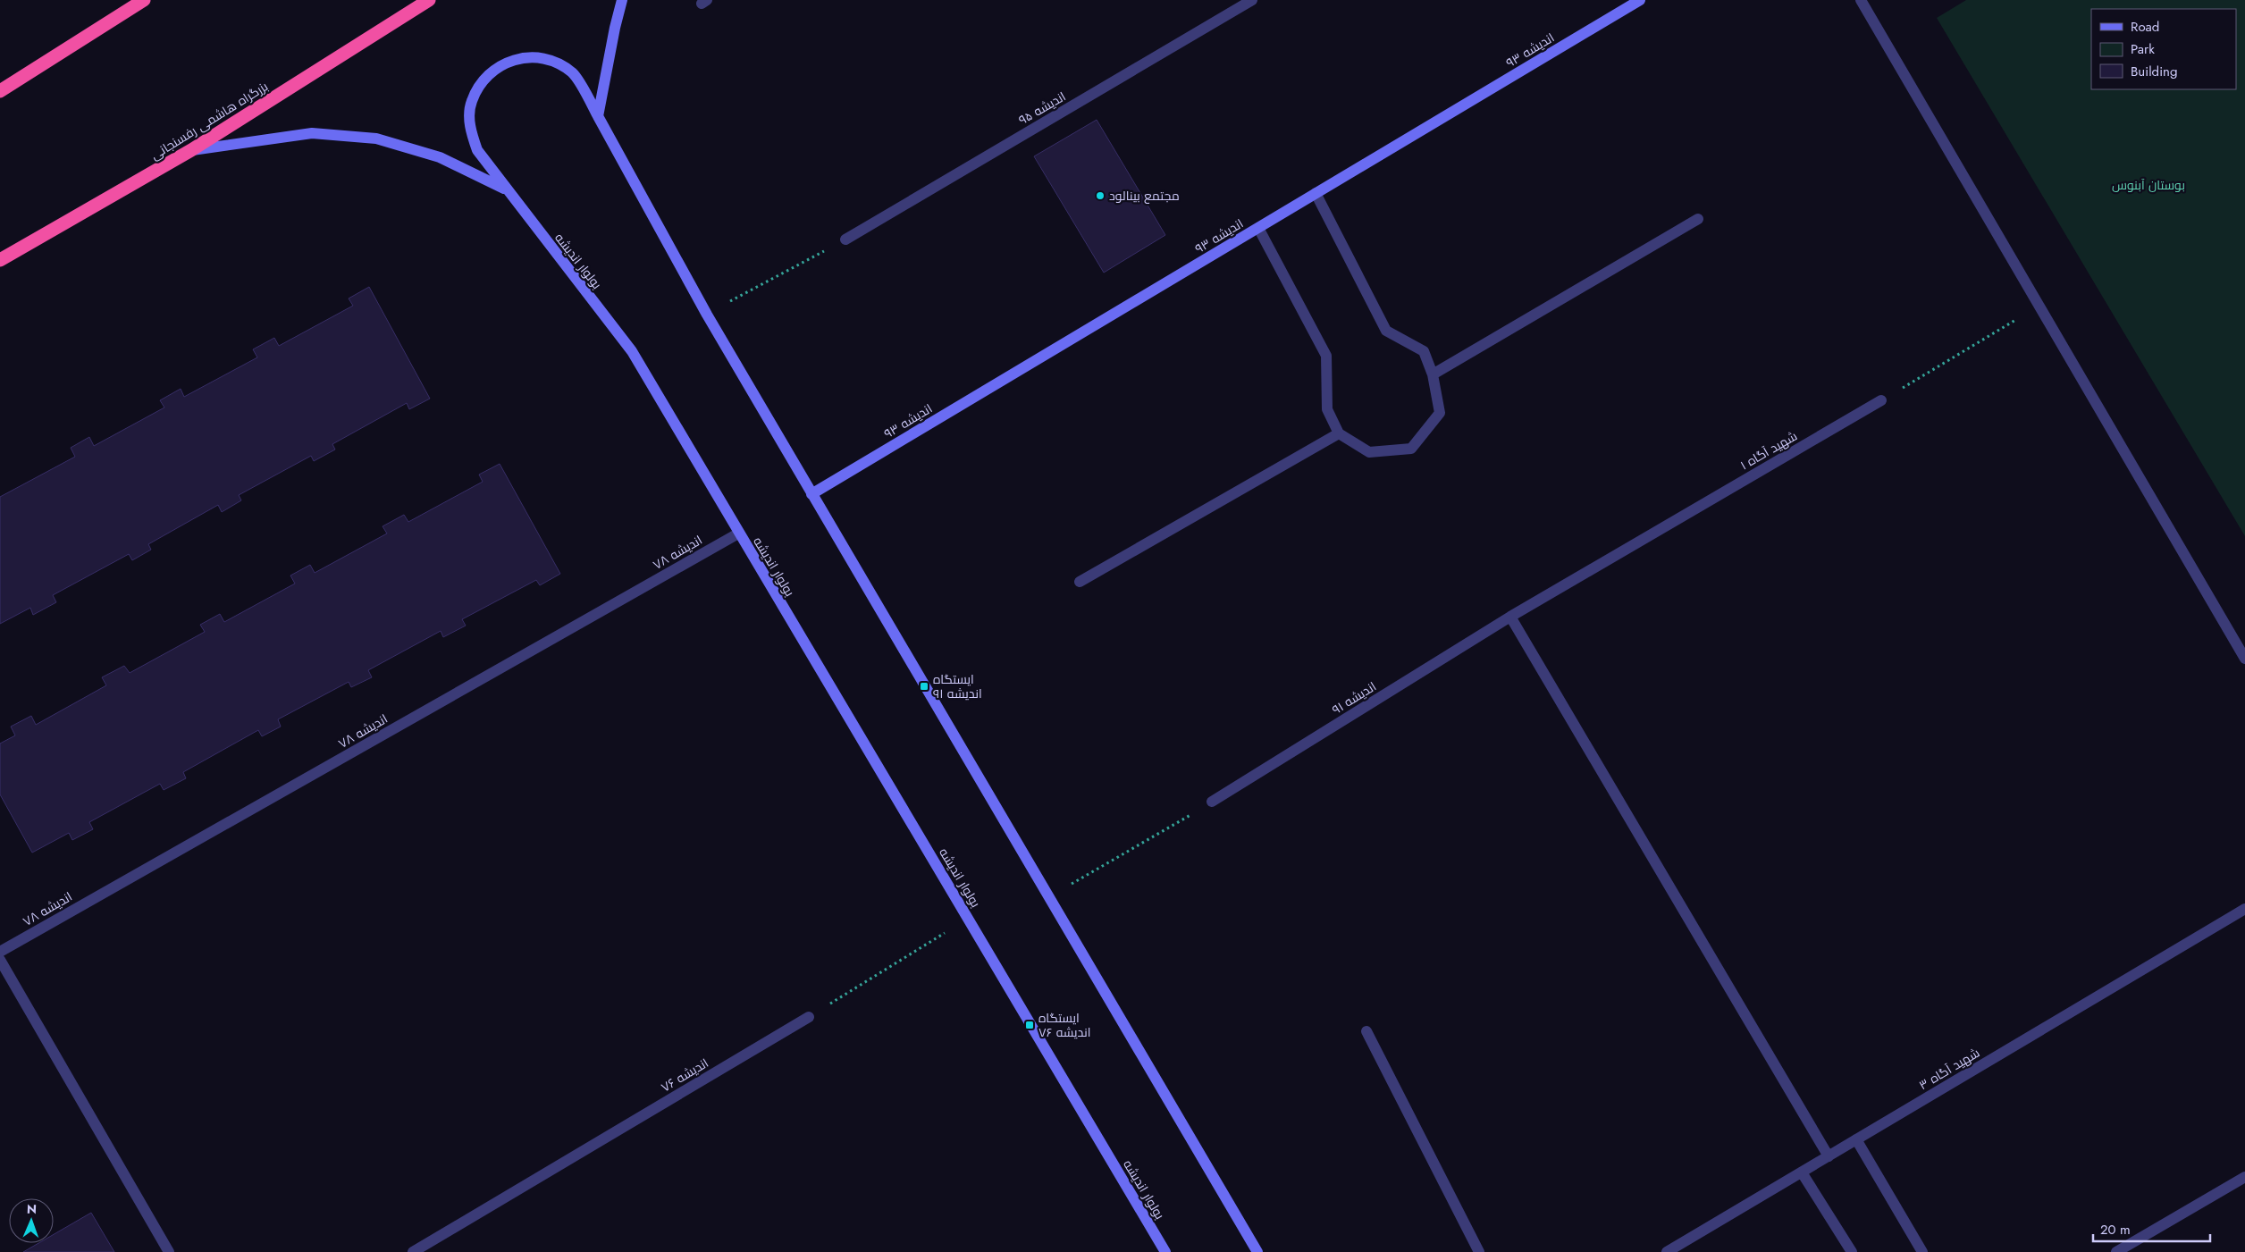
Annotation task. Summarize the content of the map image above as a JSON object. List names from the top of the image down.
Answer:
{
  "streets": {
    "highway": ["بزرگراه هاشمی رفسنجانی"],
    "main road": ["اندیشه ۹۳", "بولوار اندیشه"],
    "street": [
      "اندیشه ۹۵",
      "شهید آگاه ۱",
      "اندیشه ۷۸",
      "اندیشه ۹۱",
      "شهید آگاه ۳",
      "اندیشه ۷۶"
    ]
  },
  "crossings": [
    ["بزرگراه هاشمی رفسنجانی", "بولوار اندیشه"],
    ["بولوار اندیشه", "اندیشه ۷۸"],
    ["شهید آگاه ۱", "اندیشه ۹۱"]
  ],
  "parks": ["بوستان آبنوس"],
  "places": {
    "other": ["مجتمع بینالود"],
    "transit": ["ایستگاه اندیشه ۹۱", "ایستگاه اندیشه ۷۶"]
  },
  "legend": ["Road", "Park", "Building"],
  "scale_bar": "20 m",
  "north": "top"
}
